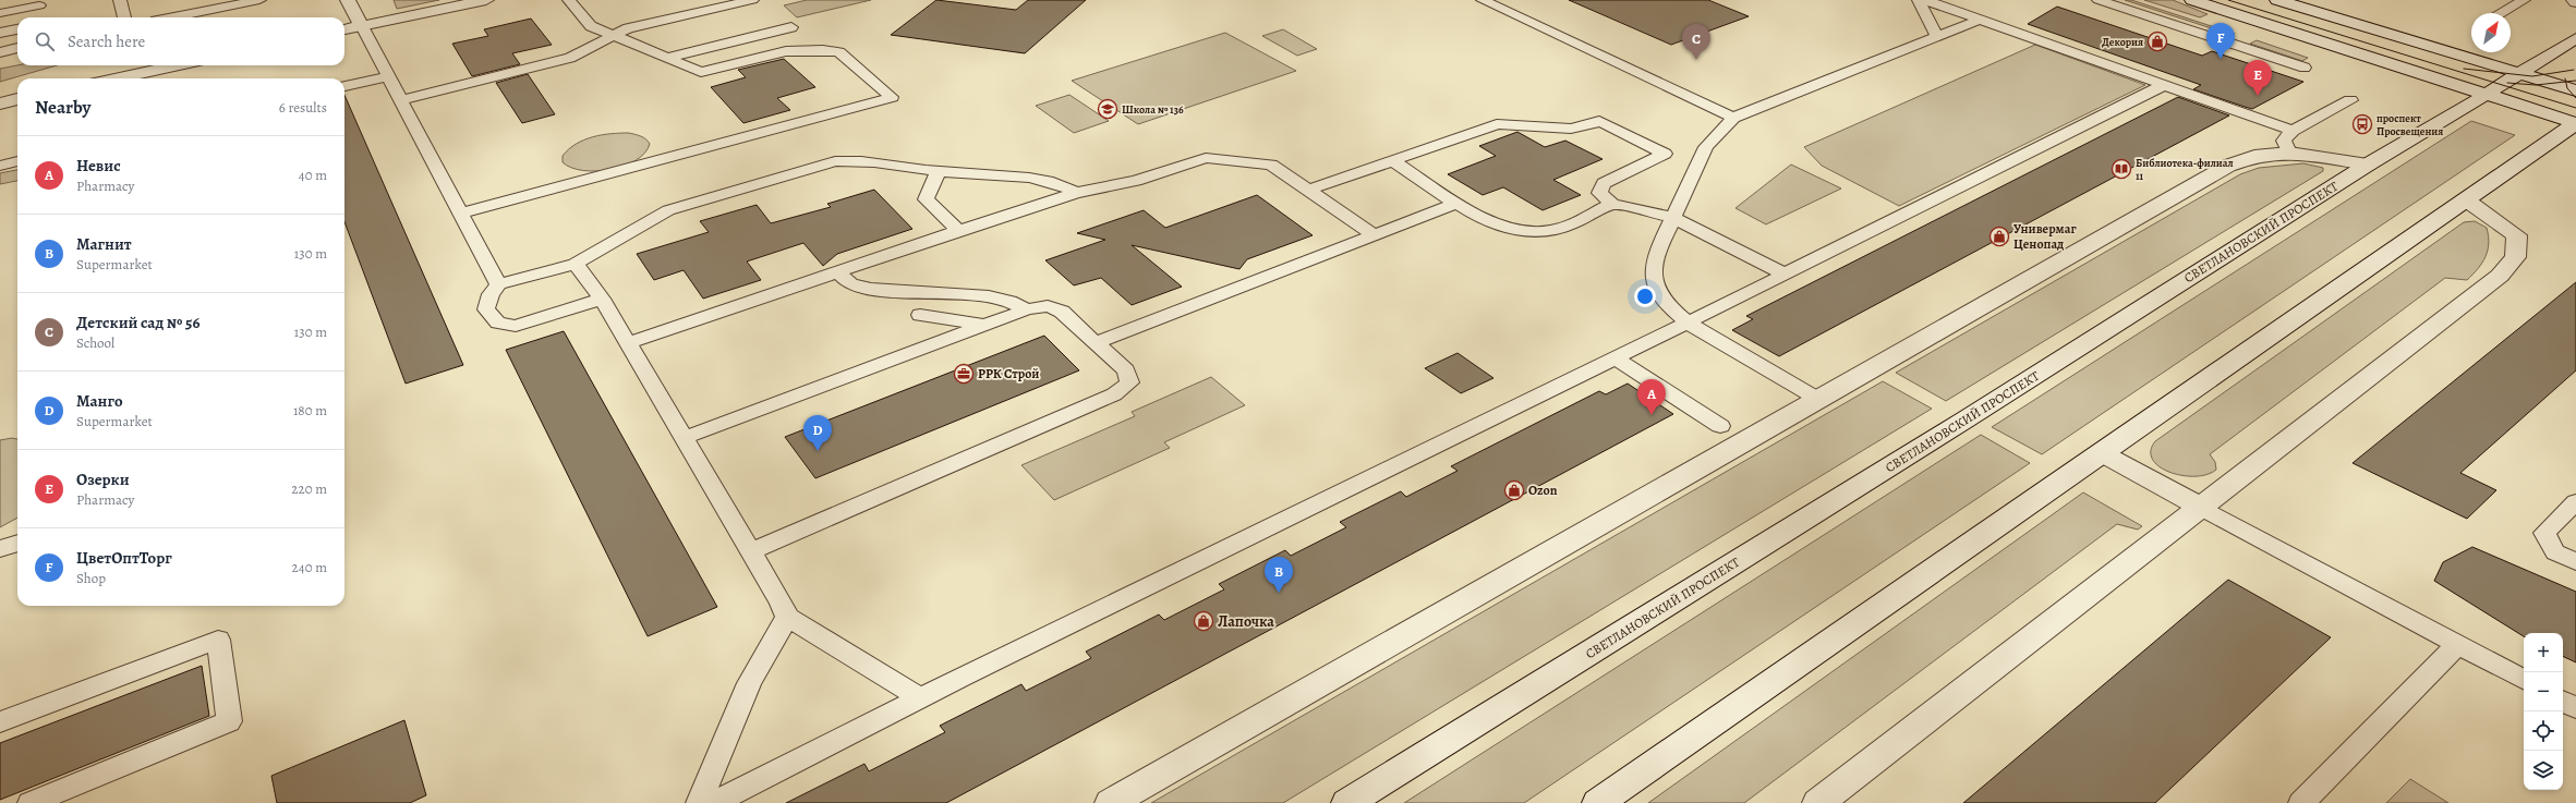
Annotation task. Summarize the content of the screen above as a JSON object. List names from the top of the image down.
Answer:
{
  "streets": {
    "main road": ["СВЕТЛАНОВСКИЙ ПРОСПЕКТ"]
  },
  "places": {
    "shop": [
      "Декория",
      "Универмаг Ценопад",
      "Ozon",
      "Лапочка"
    ],
    "school or university": ["Школа № 136"],
    "bus stop": ["проспект Просвещения"],
    "library": ["Библиотека-филиал 11"],
    "office": ["РРК Строй"]
  },
  "north": "top right",
  "page": {
    "search": "Search here",
    "pins": [
      "F",
      "C",
      "E",
      "A",
      "D",
      "B"
    ],
    "heading": ["Nearby", "6 results"],
    "list": [
      {
        "mark": "A",
        "name": "Невис",
        "note": "Pharmacy",
        "value": "40 m"
      },
      {
        "mark": "B",
        "name": "Магнит",
        "note": "Supermarket",
        "value": "130 m"
      },
      {
        "mark": "C",
        "name": "Детский сад № 56",
        "note": "School",
        "value": "130 m"
      },
      {
        "mark": "D",
        "name": "Манго",
        "note": "Supermarket",
        "value": "180 m"
      },
      {
        "mark": "E",
        "name": "Озерки",
        "note": "Pharmacy",
        "value": "220 m"
      },
      {
        "mark": "F",
        "name": "ЦветОптТорг",
        "note": "Shop",
        "value": "240 m"
      }
    ],
    "map_buttons": ["+", "−"]
  }
}
